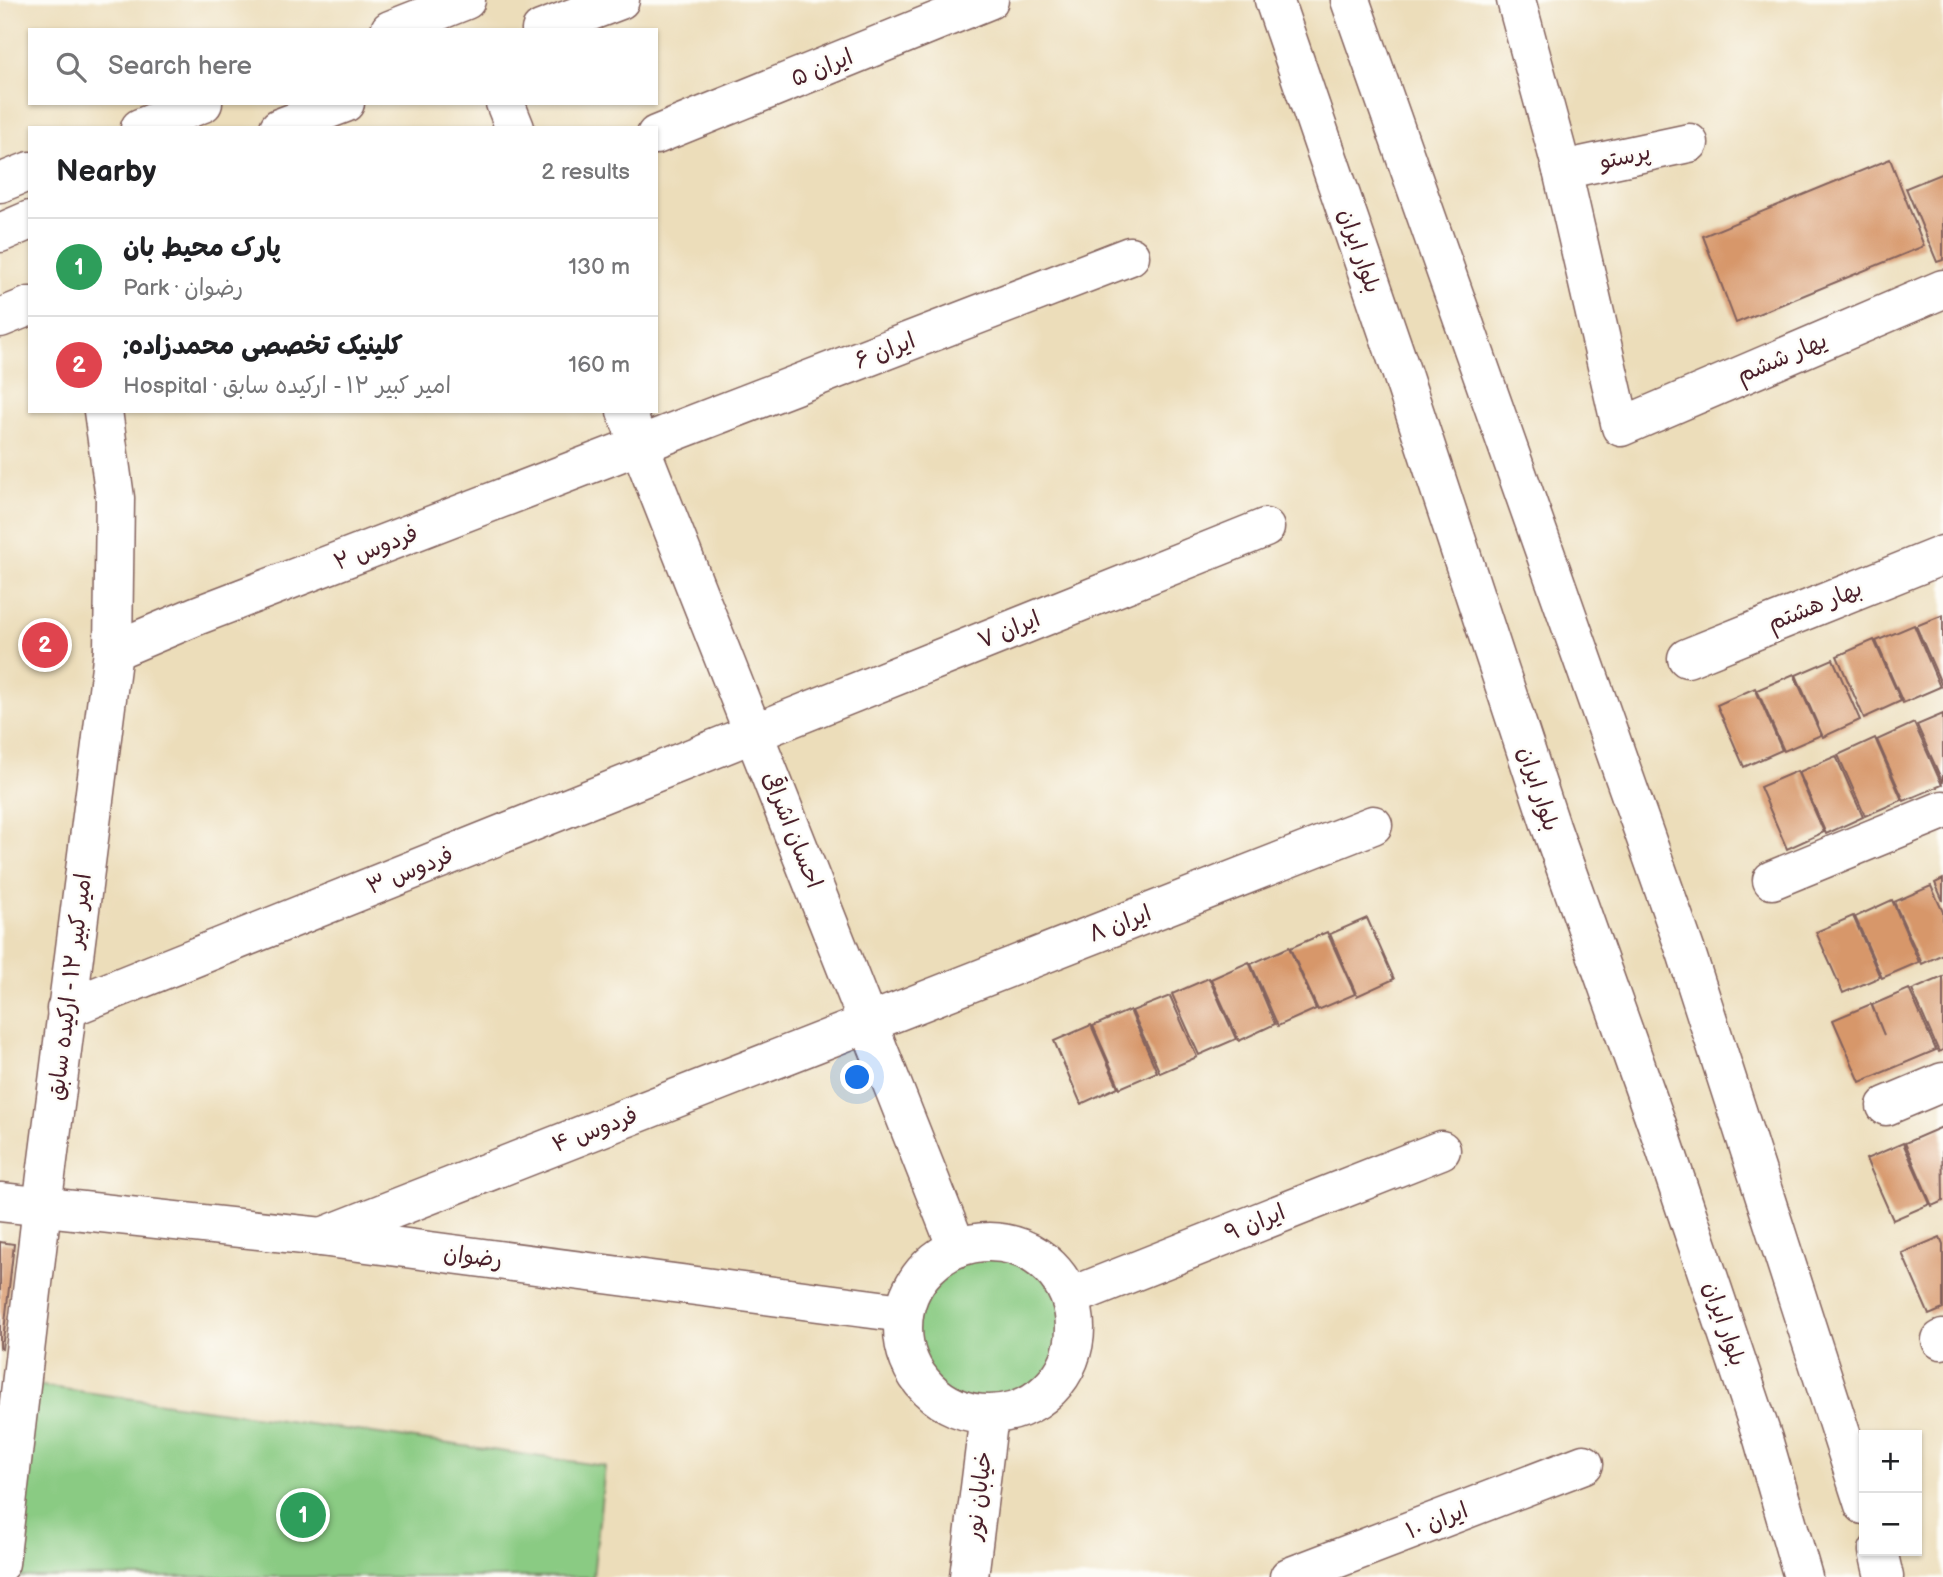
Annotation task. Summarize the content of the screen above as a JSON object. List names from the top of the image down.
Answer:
{
  "streets": {
    "street": [
      "ایران ۵",
      "پرستو",
      "بلوار ایران",
      "ایران ۶",
      "یهار ششم",
      "فردوس ۲",
      "بهار هشتم",
      "ایران ۷",
      "احسان اشراقی",
      "فردوس ۳",
      "ایران ۸",
      "امیر کبیر ۱۲ - ارکیده سابق",
      "فردوس ۴",
      "ایران ۹",
      "رضوان",
      "خیابان نور",
      "ایران ۱۰"
    ]
  },
  "crossings": [
    ["پرستو", "یهار ششم"],
    ["ایران ۶", "فردوس ۲"],
    ["ایران ۶", "احسان اشراقی"],
    ["فردوس ۲", "احسان اشراقی"],
    ["فردوس ۲", "امیر کبیر ۱۲ - ارکیده سابق"],
    ["ایران ۷", "احسان اشراقی"],
    ["ایران ۷", "فردوس ۳"],
    ["احسان اشراقی", "فردوس ۳"],
    ["احسان اشراقی", "ایران ۸"],
    ["احسان اشراقی", "فردوس ۴"],
    ["احسان اشراقی", "ایران ۹"],
    ["احسان اشراقی", "رضوان"],
    ["احسان اشراقی", "خیابان نور"],
    ["فردوس ۳", "امیر کبیر ۱۲ - ارکیده سابق"],
    ["ایران ۸", "فردوس ۴"],
    ["امیر کبیر ۱۲ - ارکیده سابق", "رضوان"],
    ["فردوس ۴", "رضوان"],
    ["ایران ۹", "رضوان"],
    ["ایران ۹", "خیابان نور"],
    ["رضوان", "خیابان نور"]
  ],
  "page": {
    "search": "Search here",
    "heading": ["Nearby", "2 results"],
    "list": [
      {
        "mark": "1",
        "name": "پارک محیط بان",
        "note": "Park · رضوان",
        "value": "130 m"
      },
      {
        "mark": "2",
        "name": ";کلینیک تخصصی محمدزاده",
        "note": "Hospital · امیر کبیر ۱۲ - ارکیده سابق",
        "value": "160 m"
      }
    ],
    "pins": ["2", "1"],
    "map_buttons": ["+", "−"]
  }
}
